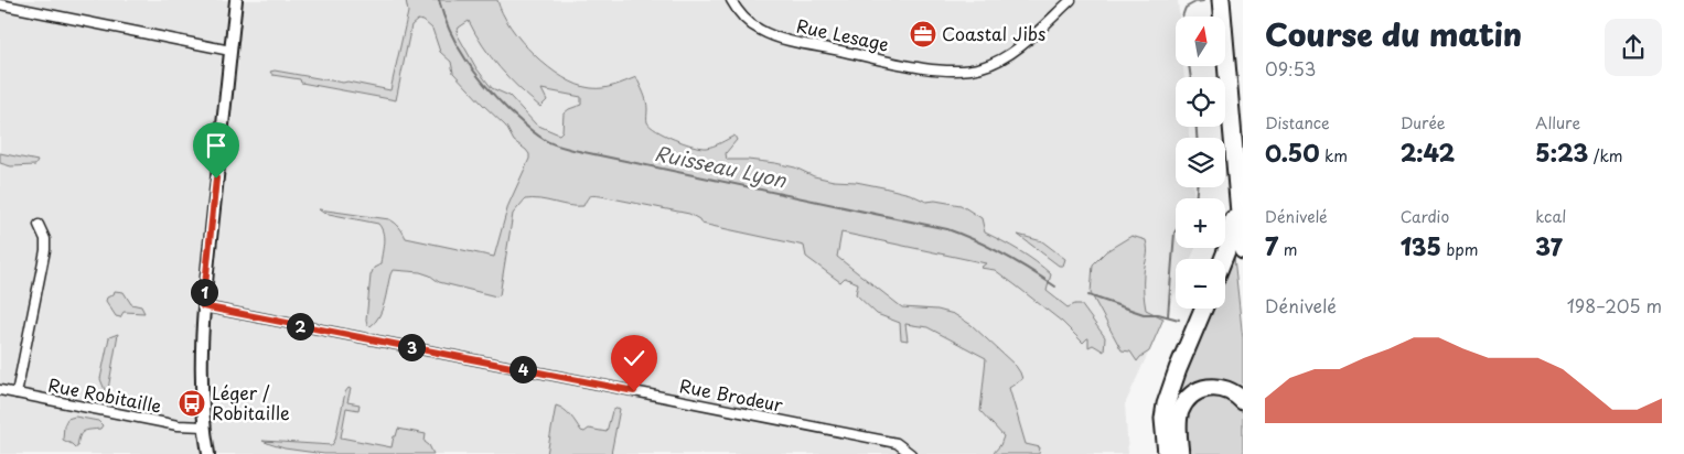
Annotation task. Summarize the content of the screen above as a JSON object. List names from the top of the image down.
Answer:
{
  "streets": {
    "street": ["Rue Lesage", "Rue Robitaille", "Rue Brodeur"]
  },
  "water": ["Ruisseau Lyon"],
  "places": {
    "office": ["Coastal Jibs"],
    "bus stop": ["Léger / Robitaille"]
  },
  "north": "top",
  "page": {
    "heading": ["Course du matin", "09:53"],
    "map_buttons": ["+", "−"],
    "stats": [
      ["Distance", "0.50 km"],
      ["Durée", "2:42"],
      ["Allure", "5:23 /km"],
      ["Dénivelé", "7 m"],
      ["Cardio", "135 bpm"],
      ["kcal", "37"]
    ],
    "pins": [
      "1",
      "2",
      "3",
      "4"
    ],
    "chart": ["Dénivelé", "198–205 m"]
  }
}
